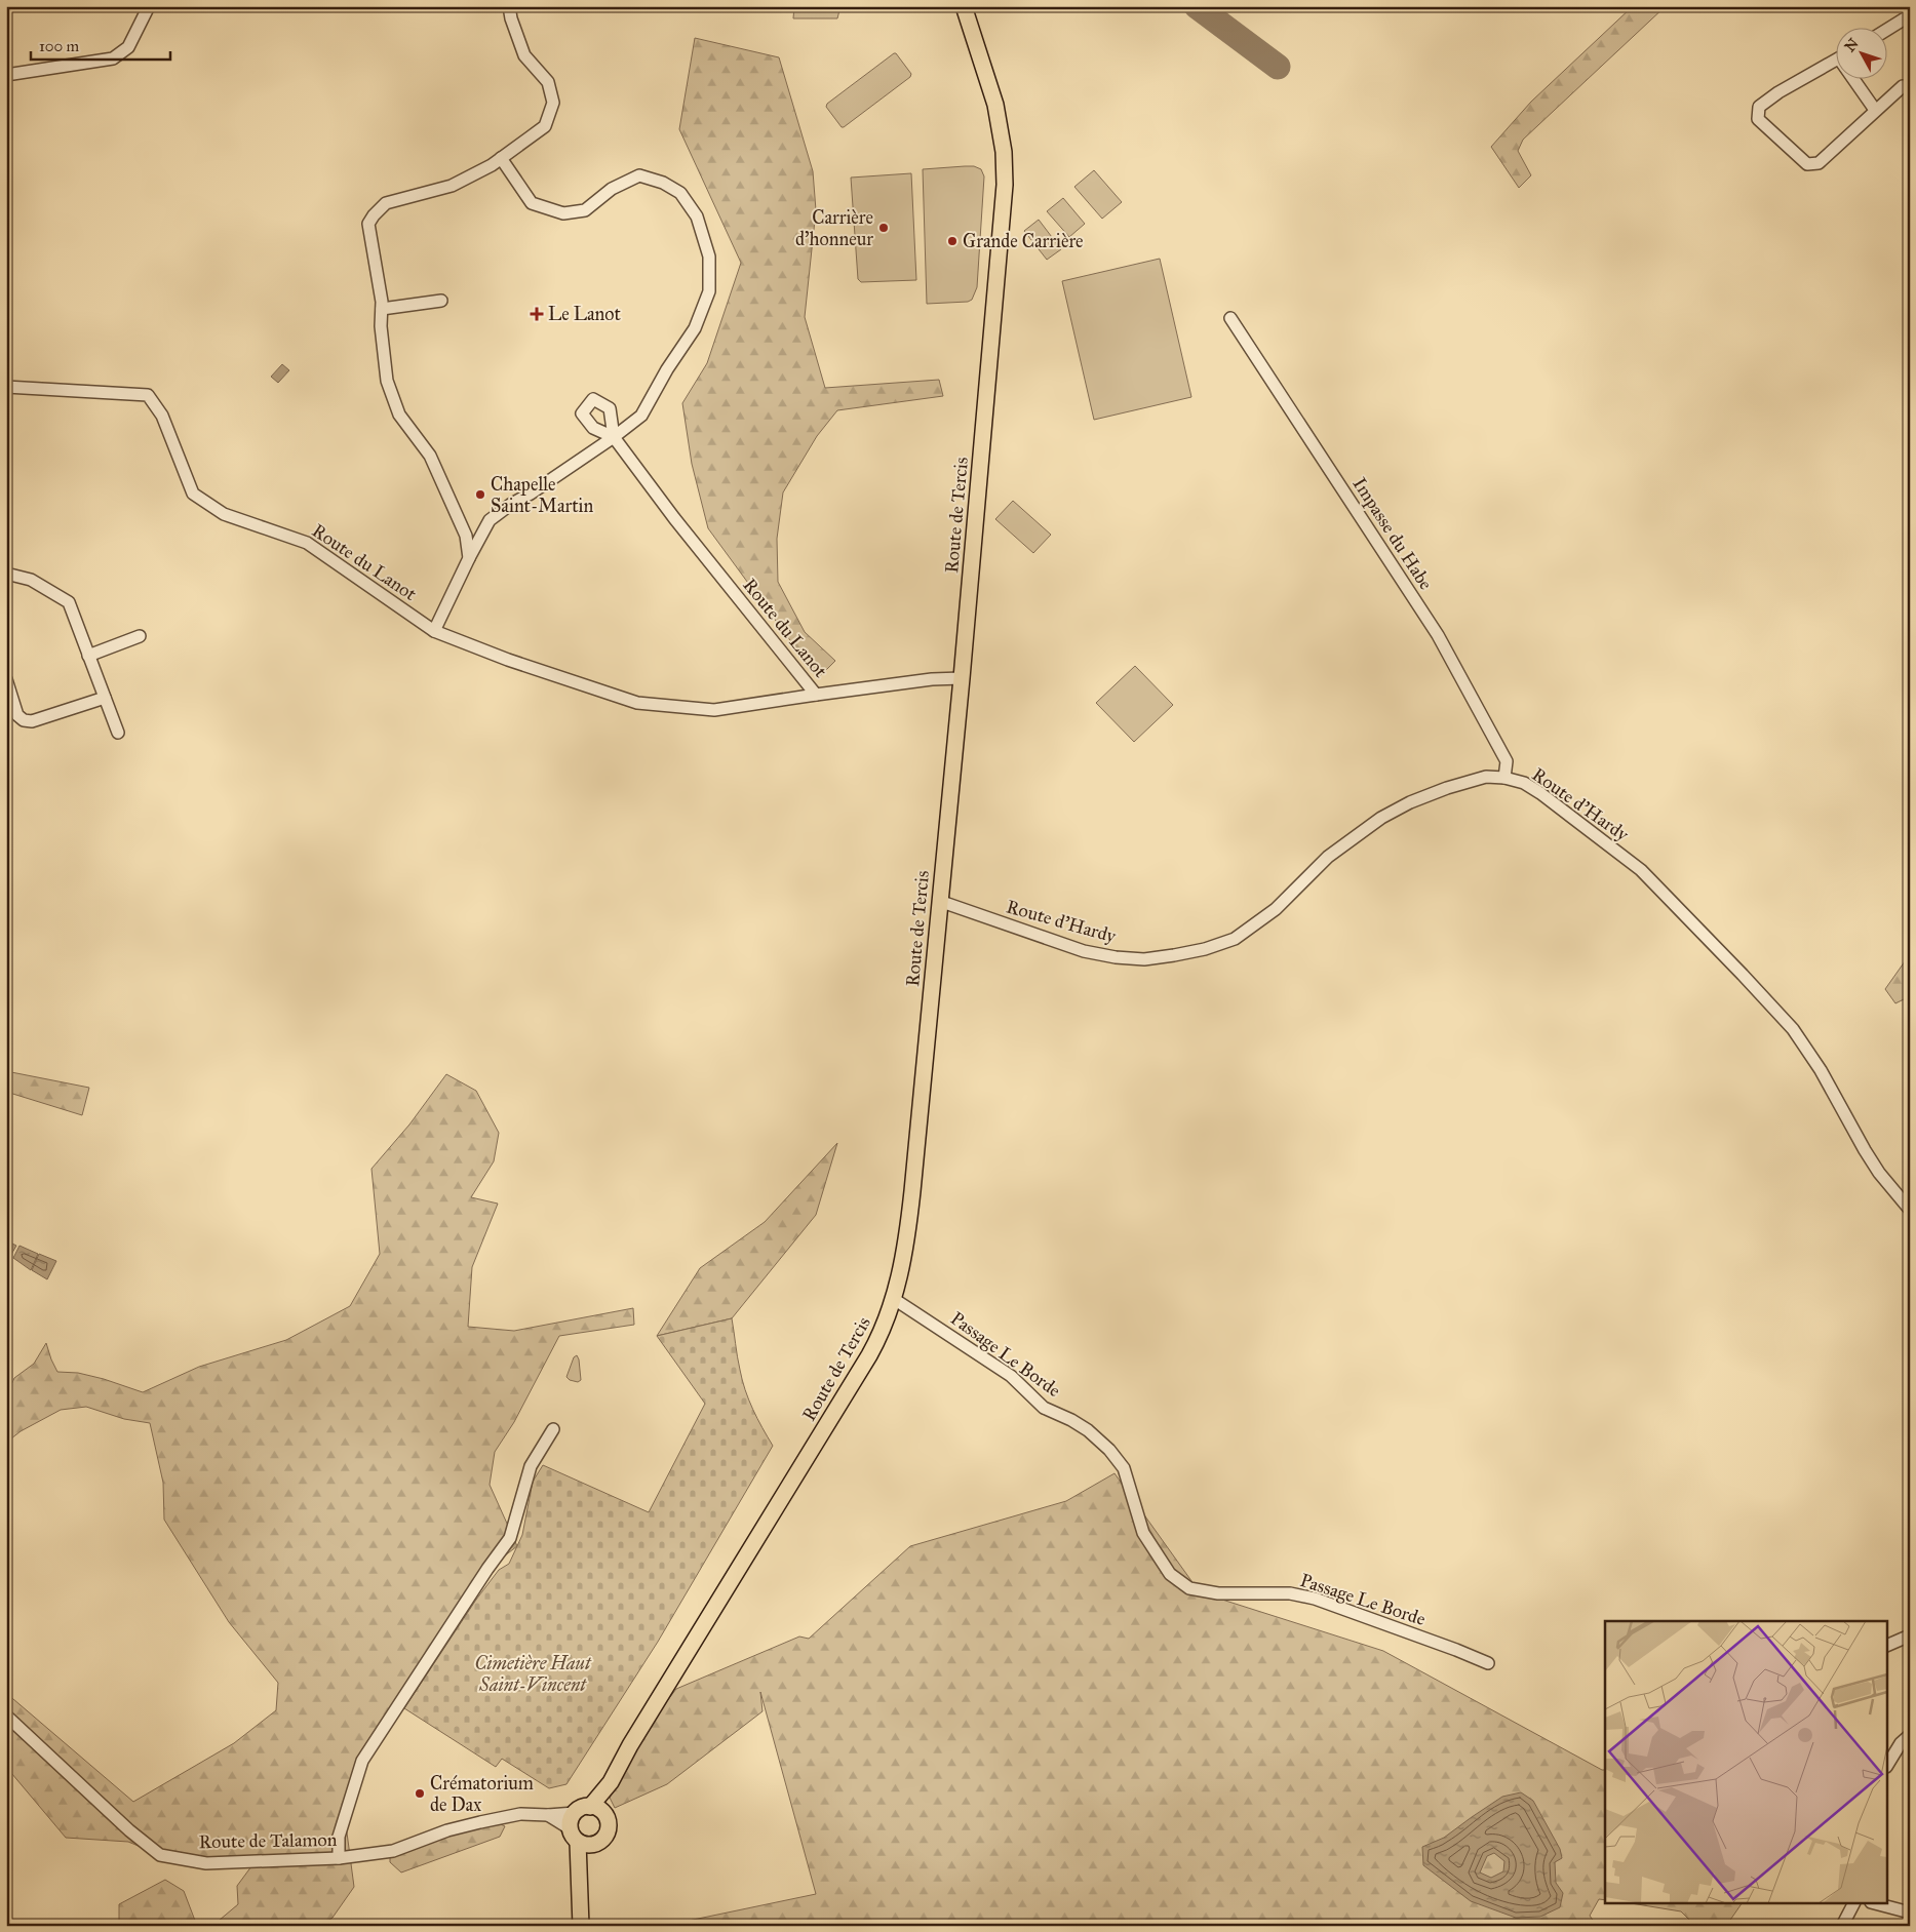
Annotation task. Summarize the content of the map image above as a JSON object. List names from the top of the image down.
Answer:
{
  "streets": {
    "main road": ["Route de Tercis"],
    "street": [
      "Impasse du Habe",
      "Route du Lanot",
      "Route d'Hardy",
      "Passage Le Borde",
      "Route de Talamon"
    ]
  },
  "crossings": [
    ["Route de Tercis", "Route du Lanot"],
    ["Route de Tercis", "Route d'Hardy"],
    ["Route de Tercis", "Passage Le Borde"],
    ["Route de Tercis", "Route de Talamon"],
    ["Impasse du Habe", "Route d'Hardy"]
  ],
  "parks": ["Cimetière Haut Saint-Vincent"],
  "places": {
    "other": [
      "Carrière d'honneur",
      "Grande Carrière",
      "Chapelle Saint-Martin",
      "Crématorium de Dax"
    ],
    "health": ["Le Lanot"]
  },
  "scale_bar": "100 m",
  "north": "top left"
}
